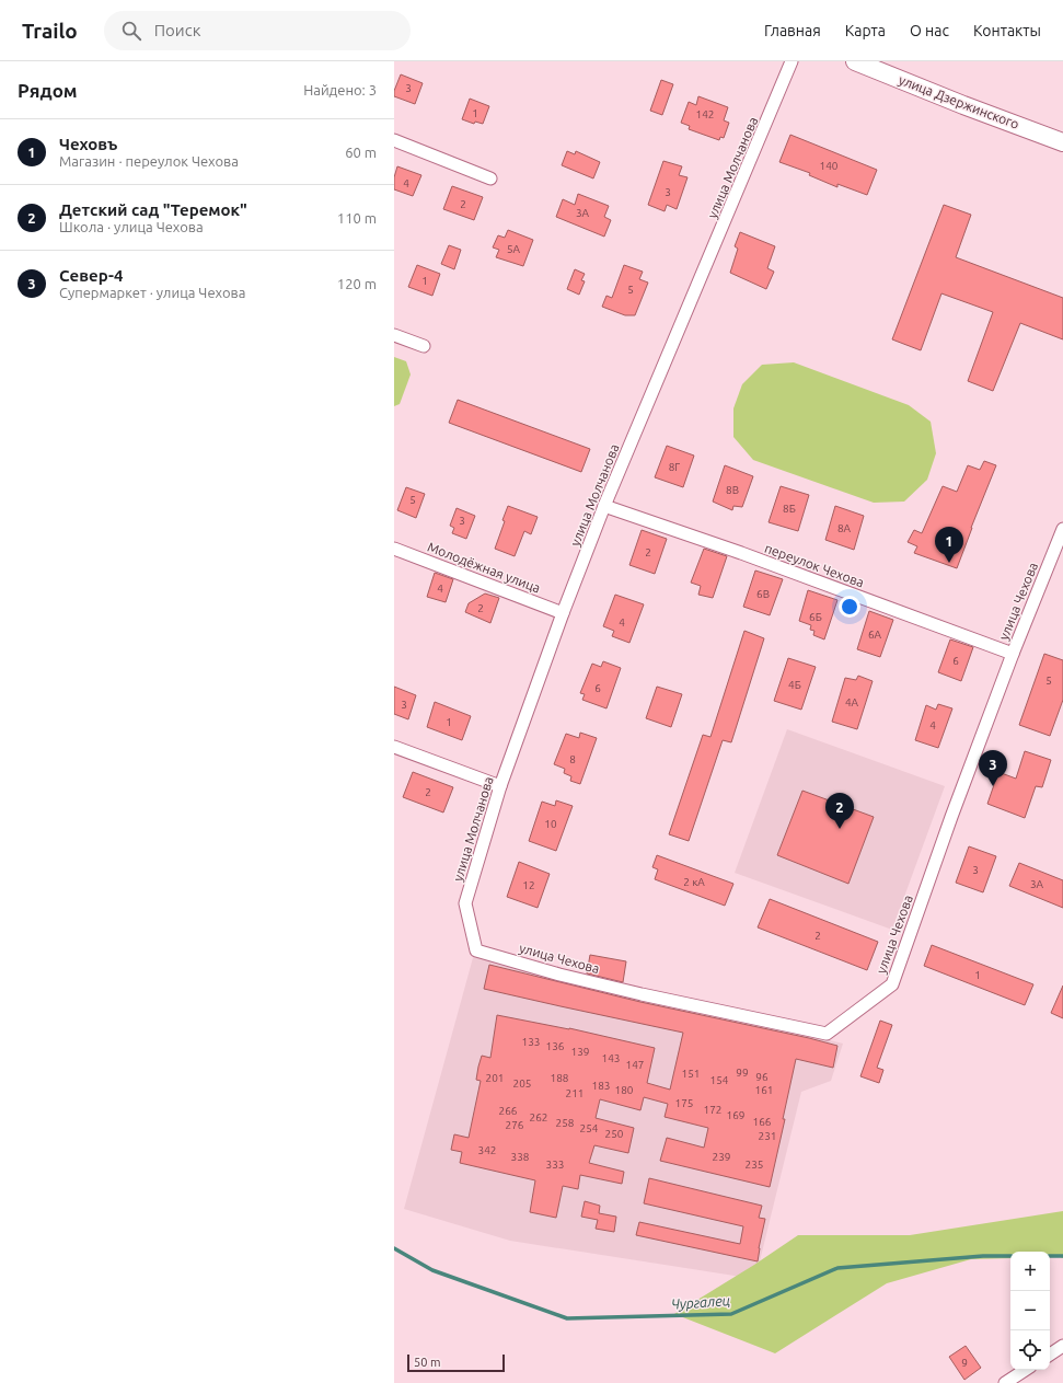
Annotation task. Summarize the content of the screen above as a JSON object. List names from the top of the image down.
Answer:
{
  "streets": {
    "main road": ["улица Дзержинского"],
    "street": [
      "улица Молчанова",
      "переулок Чехова",
      "Молодёжная улица",
      "улица Чехова"
    ]
  },
  "crossings": [
    ["улица Молчанова", "переулок Чехова"],
    ["улица Молчанова", "Молодёжная улица"],
    ["улица Молчанова", "улица Чехова"],
    ["переулок Чехова", "улица Чехова"]
  ],
  "water": ["Чургалец"],
  "house_numbers": [
    "3",
    "1",
    "142",
    "140",
    "4",
    "3",
    "2",
    "3А",
    "5А",
    "1",
    "5",
    "8Г",
    "8В",
    "5",
    "8Б",
    "3",
    "8А",
    "2",
    "4",
    "6В",
    "2",
    "6Б",
    "4",
    "6А",
    "6",
    "5",
    "4Б",
    "6",
    "4А",
    "3",
    "1",
    "4",
    "8",
    "2",
    "10",
    "3",
    "2 кА",
    "3А",
    "12",
    "2",
    "1",
    "133",
    "136",
    "139",
    "143",
    "147",
    "99",
    "151",
    "96",
    "201",
    "188",
    "154",
    "205",
    "183",
    "180",
    "161",
    "211",
    "175",
    "172",
    "266",
    "169",
    "262",
    "166",
    "258",
    "276",
    "254",
    "250",
    "231",
    "342",
    "338",
    "239",
    "333",
    "235",
    "9"
  ],
  "scale_bar": "50 m",
  "page": {
    "header": "Trailo",
    "search": "Поиск",
    "nav": [
      "Главная",
      "Карта",
      "О нас",
      "Контакты"
    ],
    "heading": ["Рядом", "Найдено: 3"],
    "list": [
      {
        "mark": "1",
        "name": "Чеховъ",
        "note": "Магазин · переулок Чехова",
        "value": "60 m"
      },
      {
        "mark": "2",
        "name": "Детский сад \"Теремок\"",
        "note": "Школа · улица Чехова",
        "value": "110 m"
      },
      {
        "mark": "3",
        "name": "Север-4",
        "note": "Супермаркет · улица Чехова",
        "value": "120 m"
      }
    ],
    "pins": ["1", "3", "2"],
    "map_buttons": ["+", "−"],
    "scale": "50 m"
  }
}
